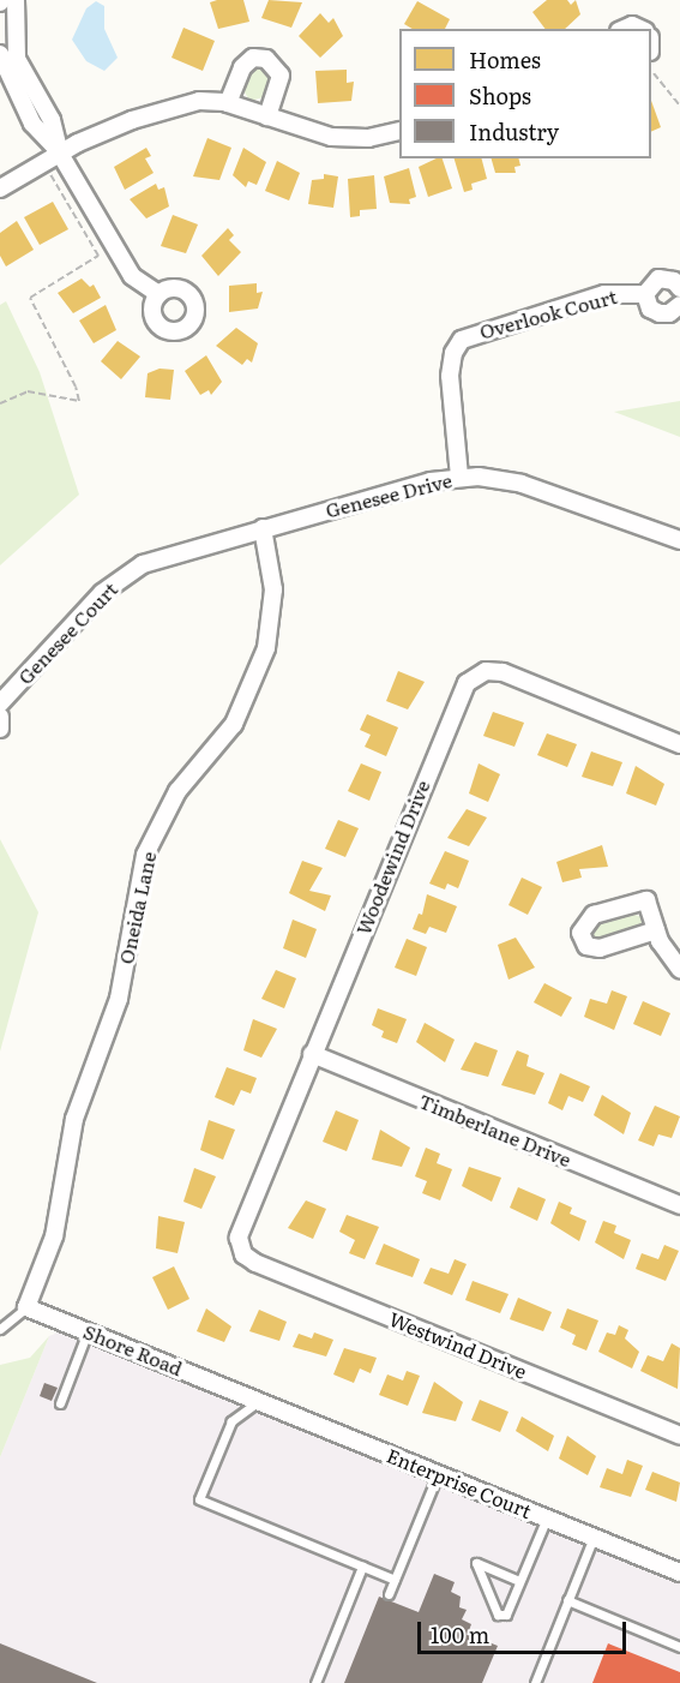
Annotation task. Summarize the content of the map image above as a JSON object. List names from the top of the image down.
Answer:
{
  "streets": {
    "street": [
      "Overlook Court",
      "Genesee Drive",
      "Genesee Court",
      "Woodewind Drive",
      "Oneida Lane",
      "Timberlane Drive",
      "Westwind Drive",
      "Shore Road",
      "Enterprise Court"
    ]
  },
  "crossings": [
    ["Overlook Court", "Genesee Drive"],
    ["Genesee Drive", "Genesee Court"],
    ["Genesee Drive", "Oneida Lane"],
    ["Genesee Court", "Oneida Lane"],
    ["Woodewind Drive", "Timberlane Drive"],
    ["Woodewind Drive", "Westwind Drive"],
    ["Oneida Lane", "Shore Road"],
    ["Shore Road", "Enterprise Court"]
  ],
  "legend": ["Homes", "Shops", "Industry"],
  "scale_bar": "100 m"
}
